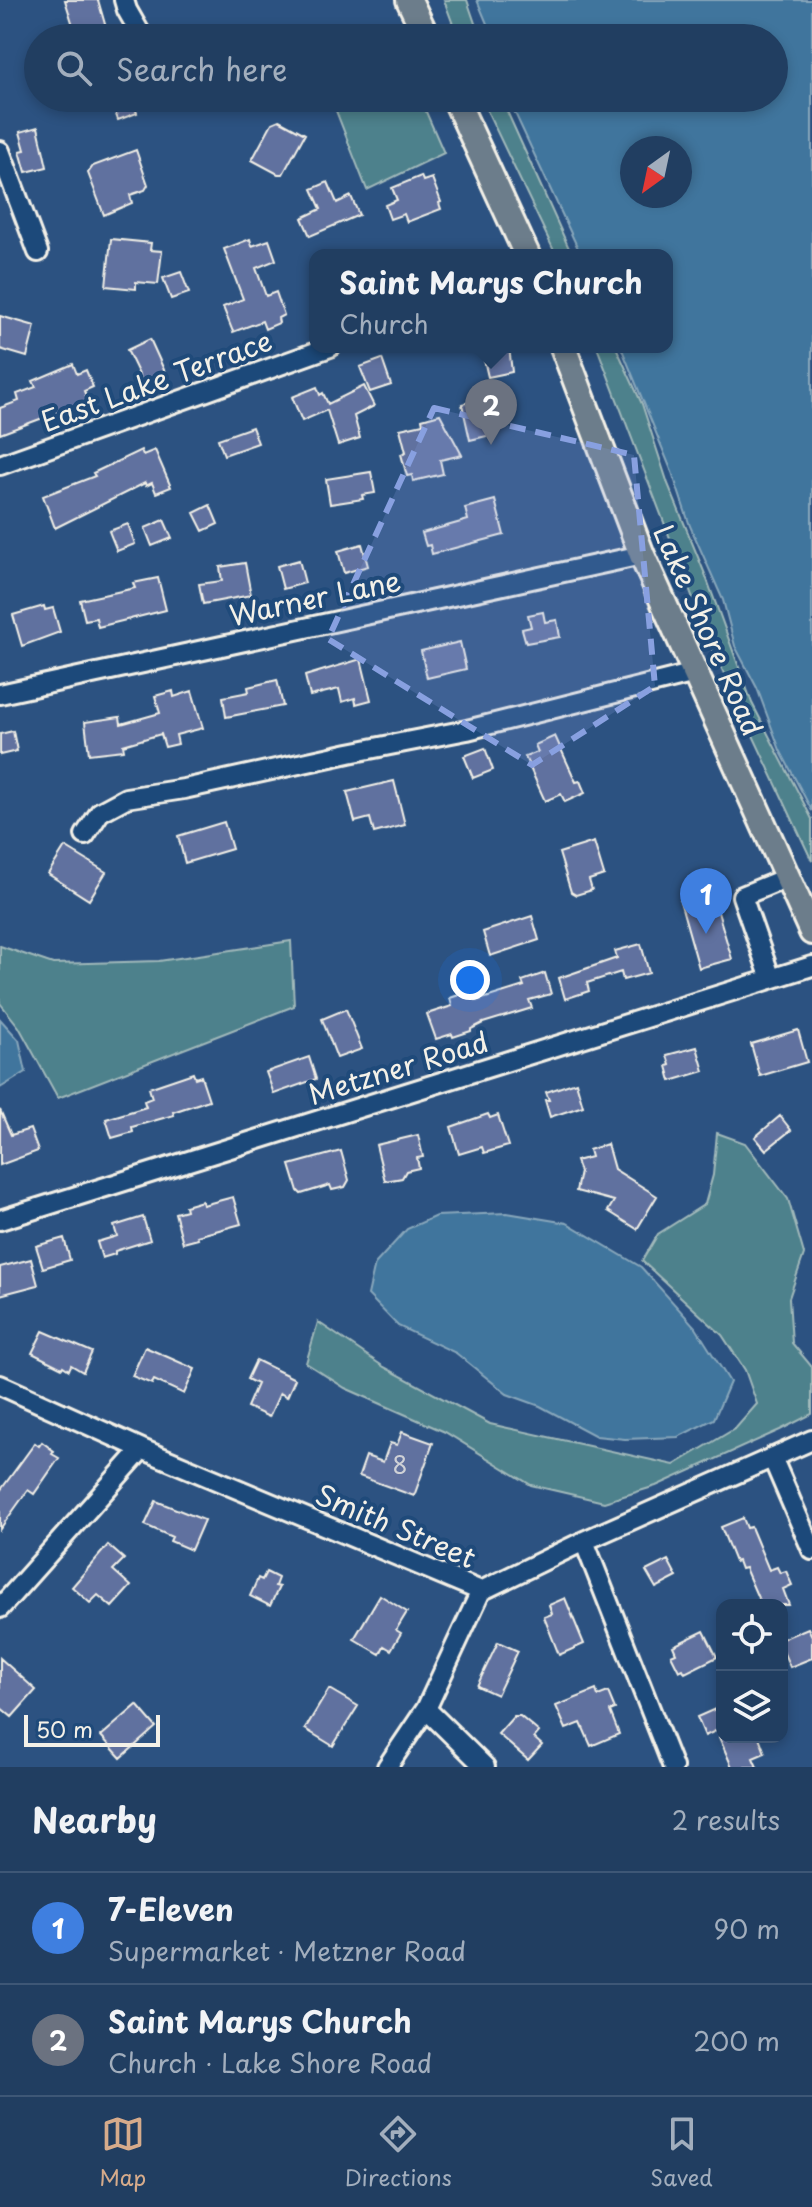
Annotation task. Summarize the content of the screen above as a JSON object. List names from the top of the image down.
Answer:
{
  "streets": {
    "main road": ["Lake Shore Road"],
    "street": [
      "East Lake Terrace",
      "Warner Lane",
      "Metzner Road",
      "Smith Street"
    ]
  },
  "crossings": [
    ["Warner Lane", "Lake Shore Road"]
  ],
  "house_numbers": ["8"],
  "scale_bar": "50 m",
  "north": "bottom left",
  "page": {
    "search": "Search here",
    "popup": ["Saint Marys Church", "Church"],
    "pins": ["2", "1"],
    "scale": "50 m",
    "heading": ["Nearby", "2 results"],
    "list": [
      {
        "mark": "1",
        "name": "7-Eleven",
        "note": "Supermarket · Metzner Road",
        "value": "90 m"
      },
      {
        "mark": "2",
        "name": "Saint Marys Church",
        "note": "Church · Lake Shore Road",
        "value": "200 m"
      }
    ],
    "nav": ["Map", "Directions", "Saved"]
  }
}
